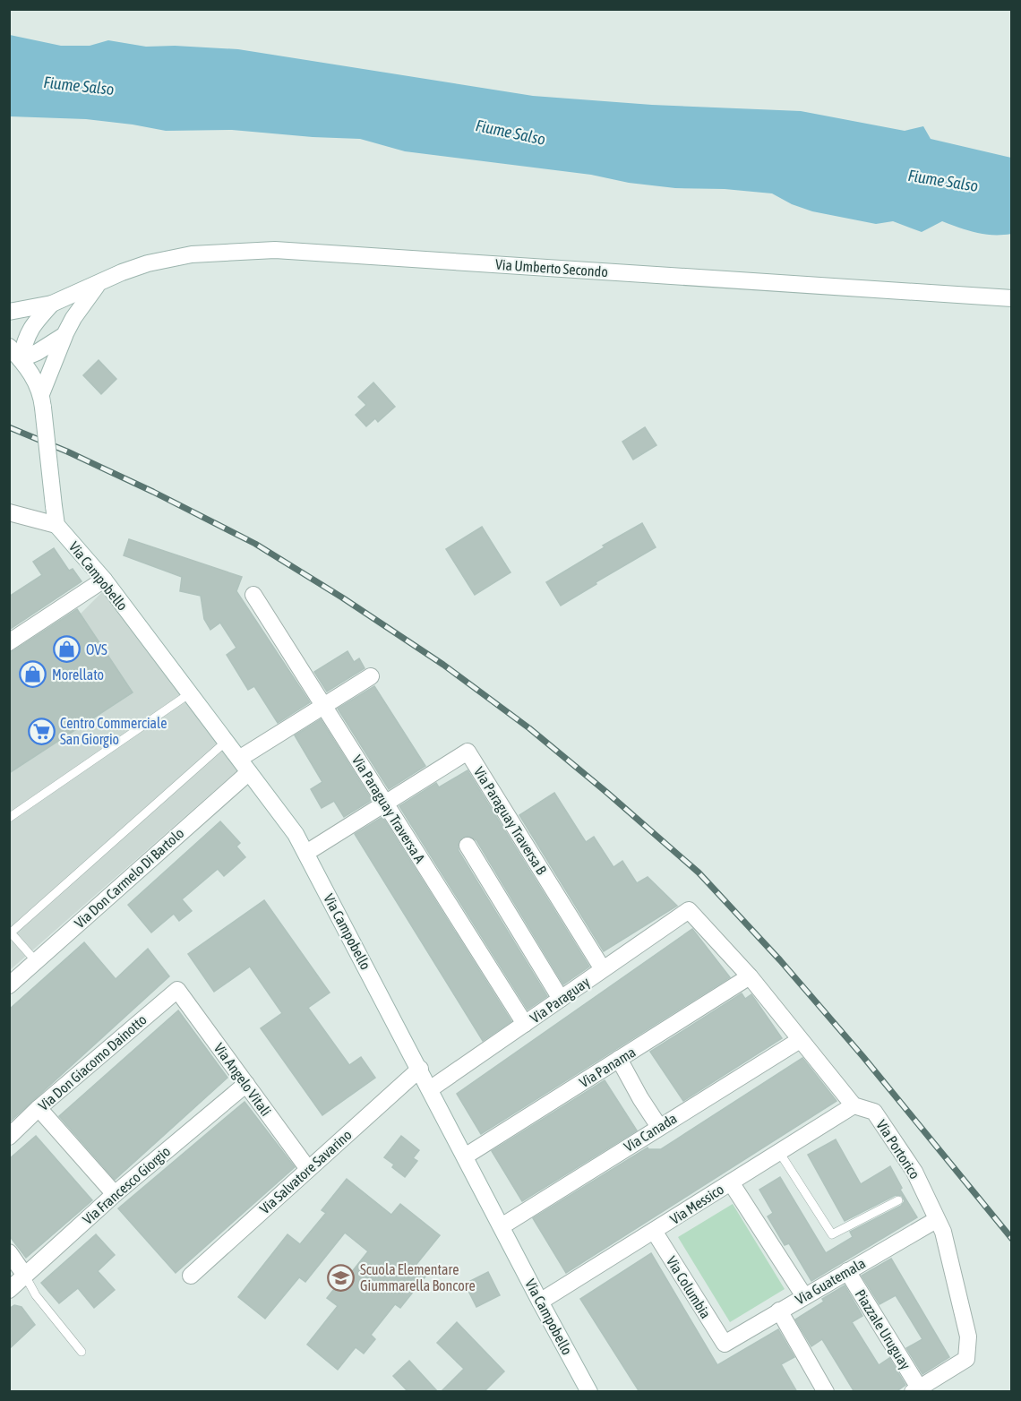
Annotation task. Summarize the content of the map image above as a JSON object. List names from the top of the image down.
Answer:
{
  "streets": {
    "street": [
      "Via Umberto Secondo",
      "Via Campobello",
      "Via Paraguay Traversa A",
      "Via Paraguay Traversa B",
      "Via Don Carmelo Di Bartolo",
      "Via Paraguay",
      "Via Don Giacomo Dainotto",
      "Via Panama",
      "Via Angelo Vitali",
      "Via Canada",
      "Via Portorico",
      "Via Salvatore Savarino",
      "Via Francesco Giorgio",
      "Via Messico",
      "Via Guatemala",
      "Via Columbia",
      "Piazzale Uruguay"
    ]
  },
  "crossings": [
    ["Via Campobello", "Via Paraguay Traversa B"],
    ["Via Campobello", "Via Don Carmelo Di Bartolo"],
    ["Via Campobello", "Via Paraguay"],
    ["Via Campobello", "Via Panama"],
    ["Via Campobello", "Via Canada"],
    ["Via Campobello", "Via Salvatore Savarino"],
    ["Via Campobello", "Via Messico"],
    ["Via Paraguay Traversa A", "Via Paraguay Traversa B"],
    ["Via Paraguay Traversa A", "Via Paraguay"],
    ["Via Paraguay Traversa B", "Via Paraguay"],
    ["Via Paraguay", "Via Portorico"],
    ["Via Don Giacomo Dainotto", "Via Angelo Vitali"],
    ["Via Panama", "Via Portorico"],
    ["Via Angelo Vitali", "Via Salvatore Savarino"],
    ["Via Angelo Vitali", "Via Francesco Giorgio"],
    ["Via Canada", "Via Portorico"],
    ["Via Portorico", "Via Messico"],
    ["Via Portorico", "Via Guatemala"],
    ["Via Portorico", "Piazzale Uruguay"],
    ["Via Messico", "Via Columbia"],
    ["Via Guatemala", "Via Columbia"],
    ["Via Guatemala", "Piazzale Uruguay"]
  ],
  "water": ["Fiume Salso"],
  "places": {
    "shop": ["OVS", "Morellato"],
    "supermarket": ["Centro Commerciale San Giorgio"],
    "school or university": ["Scuola Elementare Giummarella Boncore"]
  }
}
